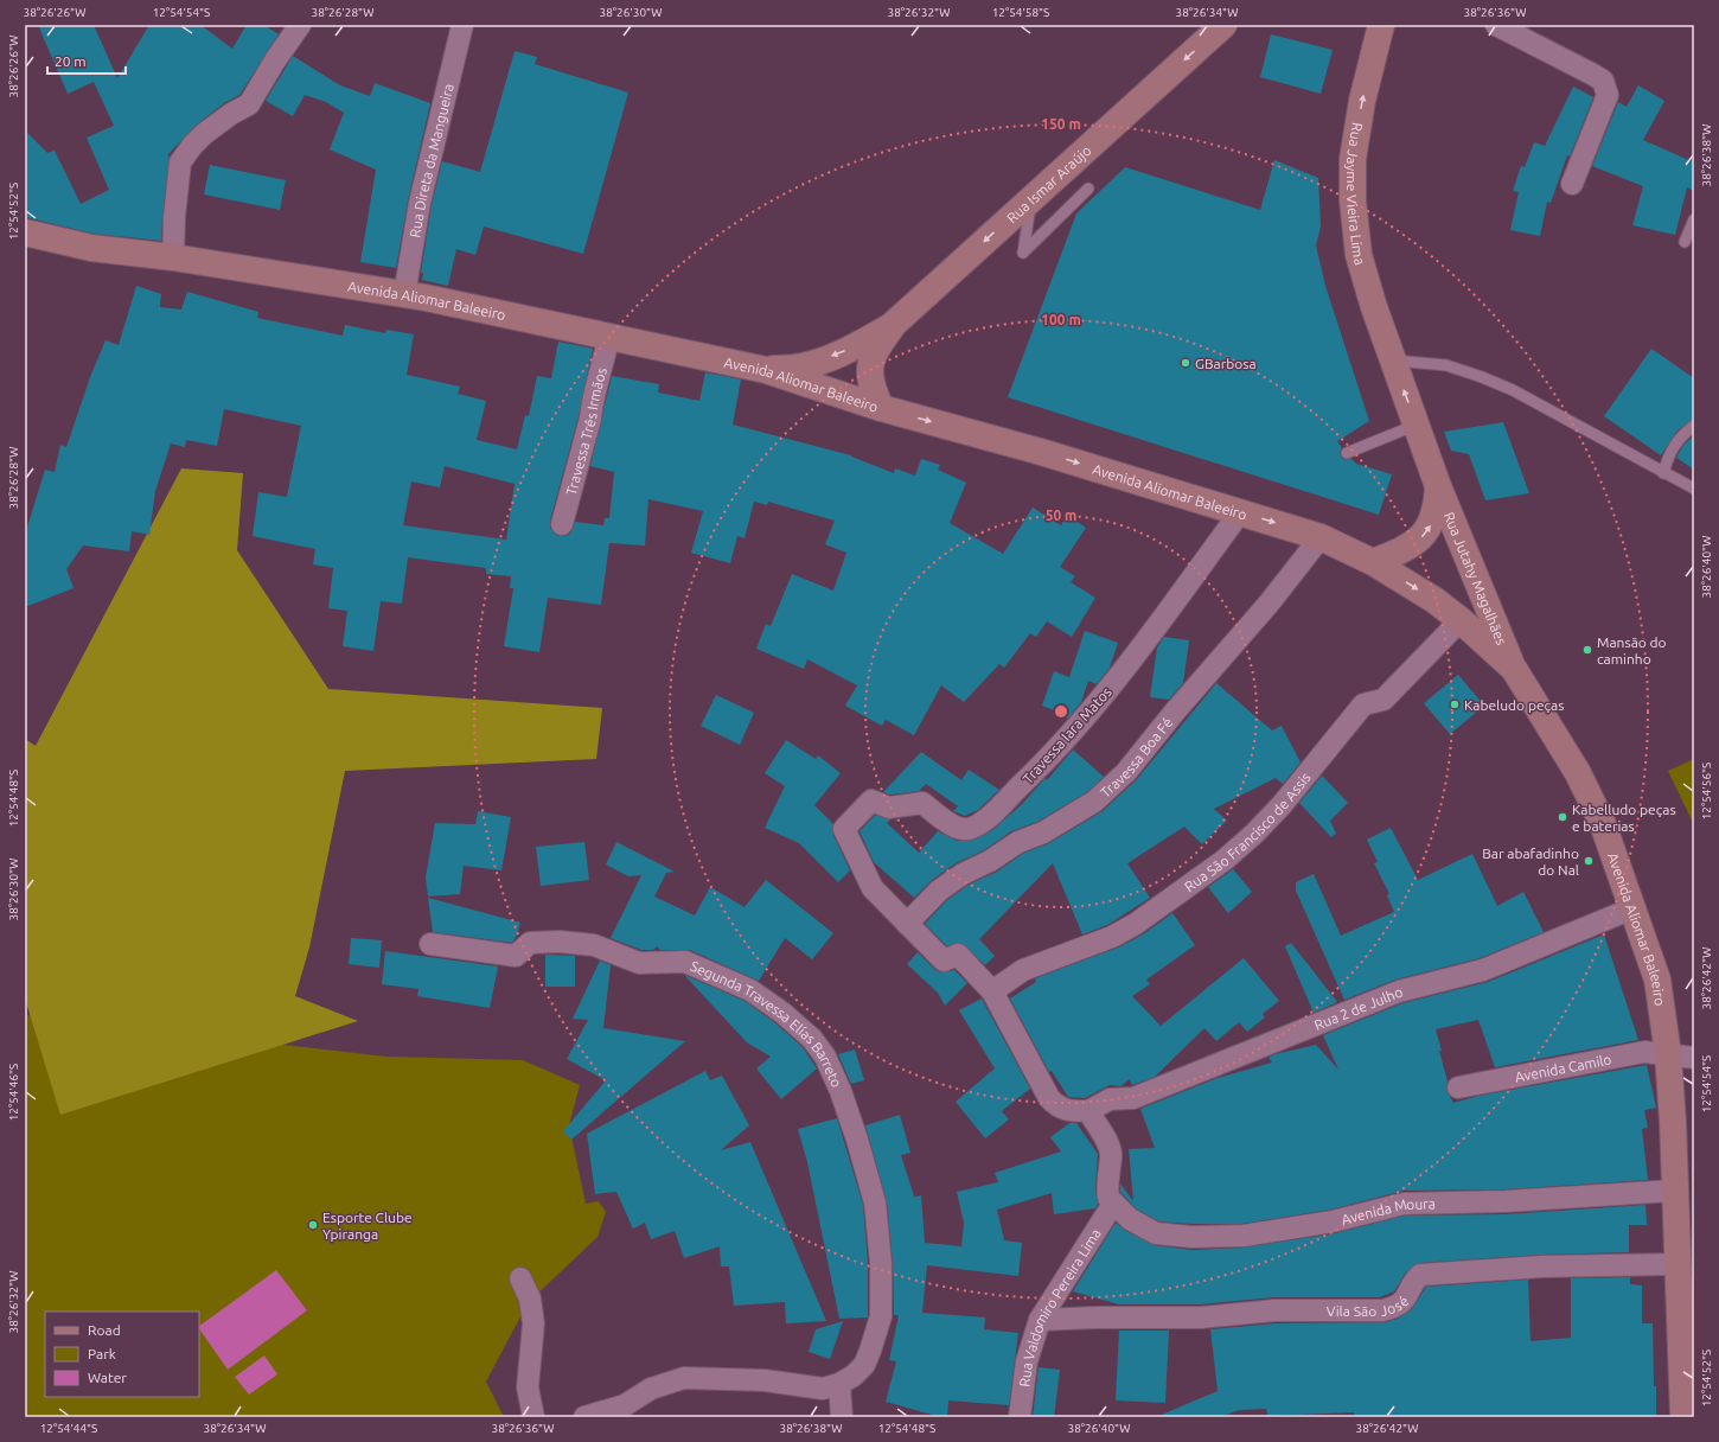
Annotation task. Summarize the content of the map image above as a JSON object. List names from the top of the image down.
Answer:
{
  "streets": {
    "main road": [
      "Rua Ismar Araújo",
      "Rua Jayme Vieira Lima",
      "Avenida Aliomar Baleeiro",
      "Rua Jutahy Magalhães"
    ],
    "street": [
      "Rua Direta da Mangueira",
      "Travessa Três Irmãos",
      "Travessa Iara Matos",
      "Travessa Boa Fé",
      "Rua São Francisco de Assis",
      "Rua 2 de Julho",
      "Segunda Travessa Elías Barreto",
      "Avenida Camilo",
      "Avenida Moura",
      "Vila São José",
      "Rua Valdomiro Pereira Lima"
    ]
  },
  "crossings": [
    ["Rua Direta da Mangueira", "Avenida Aliomar Baleeiro"],
    ["Rua Ismar Araújo", "Avenida Aliomar Baleeiro"],
    ["Rua Jayme Vieira Lima", "Rua Jutahy Magalhães"],
    ["Avenida Aliomar Baleeiro", "Travessa Três Irmãos"],
    ["Avenida Aliomar Baleeiro", "Rua Jutahy Magalhães"],
    ["Avenida Aliomar Baleeiro", "Travessa Iara Matos"],
    ["Avenida Aliomar Baleeiro", "Travessa Boa Fé"],
    ["Avenida Aliomar Baleeiro", "Rua São Francisco de Assis"],
    ["Avenida Aliomar Baleeiro", "Rua 2 de Julho"],
    ["Avenida Aliomar Baleeiro", "Avenida Camilo"],
    ["Avenida Aliomar Baleeiro", "Avenida Moura"],
    ["Avenida Aliomar Baleeiro", "Vila São José"],
    ["Travessa Iara Matos", "Travessa Boa Fé"],
    ["Avenida Moura", "Rua Valdomiro Pereira Lima"],
    ["Vila São José", "Rua Valdomiro Pereira Lima"]
  ],
  "one_way": ["Rua Ismar Araújo", "Rua Jayme Vieira Lima"],
  "places": [
    "GBarbosa",
    "Mansão do caminho",
    "Kabeludo peças",
    "Kabelludo peças e baterias",
    "Bar abafadinho do Nal",
    "Esporte Clube Ypiranga"
  ],
  "legend": ["Road", "Park", "Water"],
  "scale_bar": "20 m",
  "coordinates": [
    "38°26'26\"W",
    "12°54'54\"S",
    "38°26'28\"W",
    "38°26'30\"W",
    "38°26'32\"W",
    "12°54'58\"S",
    "38°26'34\"W",
    "38°26'36\"W",
    "38°26'38\"W",
    "12°54'52\"S",
    "38°26'40\"W",
    "12°54'56\"S",
    "12°54'48\"S",
    "38°26'42\"W",
    "12°54'46\"S",
    "12°54'44\"S"
  ],
  "rings": ["150 m", "100 m", "50 m"]
}
